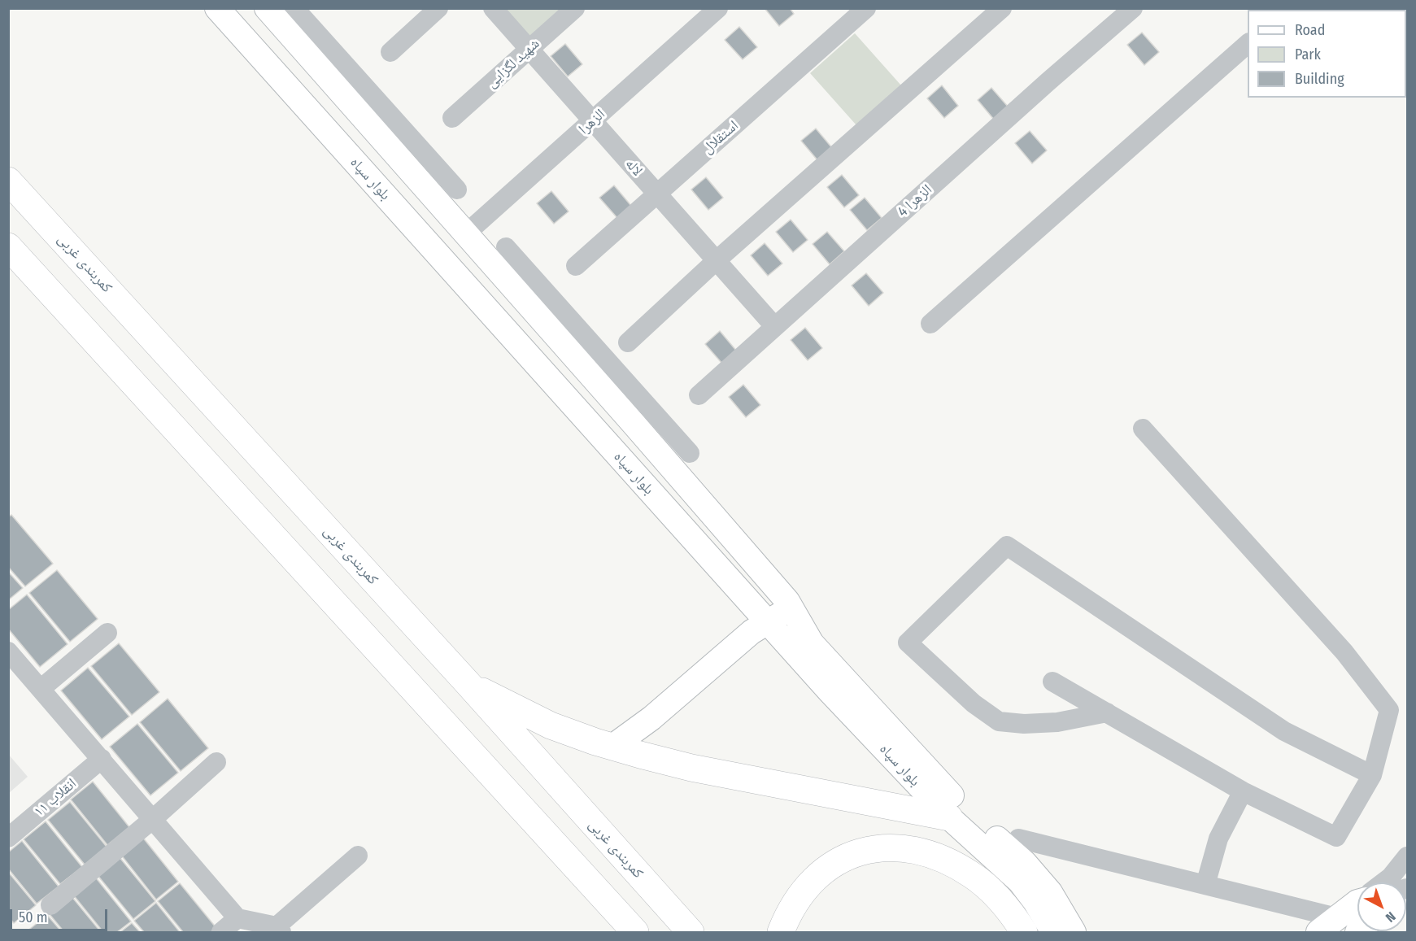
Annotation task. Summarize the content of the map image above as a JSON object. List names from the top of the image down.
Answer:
{
  "streets": {
    "highway": ["کمربندی غربی"],
    "main road": ["بلوار سپاه"],
    "street": [
      "شهید لگزایی",
      "الزهرا",
      "استقلال",
      "لاله",
      "الزهرا 4",
      "انقلاب ۱۱"
    ]
  },
  "crossings": [
    ["شهید لگزایی", "لاله"],
    ["الزهرا", "لاله"],
    ["الزهرا", "بلوار سپاه"],
    ["استقلال", "لاله"],
    ["لاله", "الزهرا 4"]
  ],
  "legend": ["Road", "Park", "Building"],
  "scale_bar": "50 m",
  "north": "bottom right"
}
